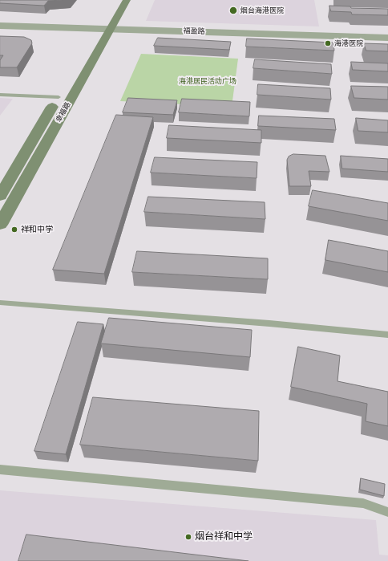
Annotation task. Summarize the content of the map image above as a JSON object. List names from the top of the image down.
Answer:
{
  "streets": {
    "main road": ["幸福路"],
    "street": ["福盈路"]
  },
  "crossings": [
    ["福盈路", "幸福路"]
  ],
  "parks": ["海港居民活动广场"],
  "places": [
    "烟台海港医院",
    "海港医院",
    "祥和中学",
    "烟台祥和中学"
  ]
}
